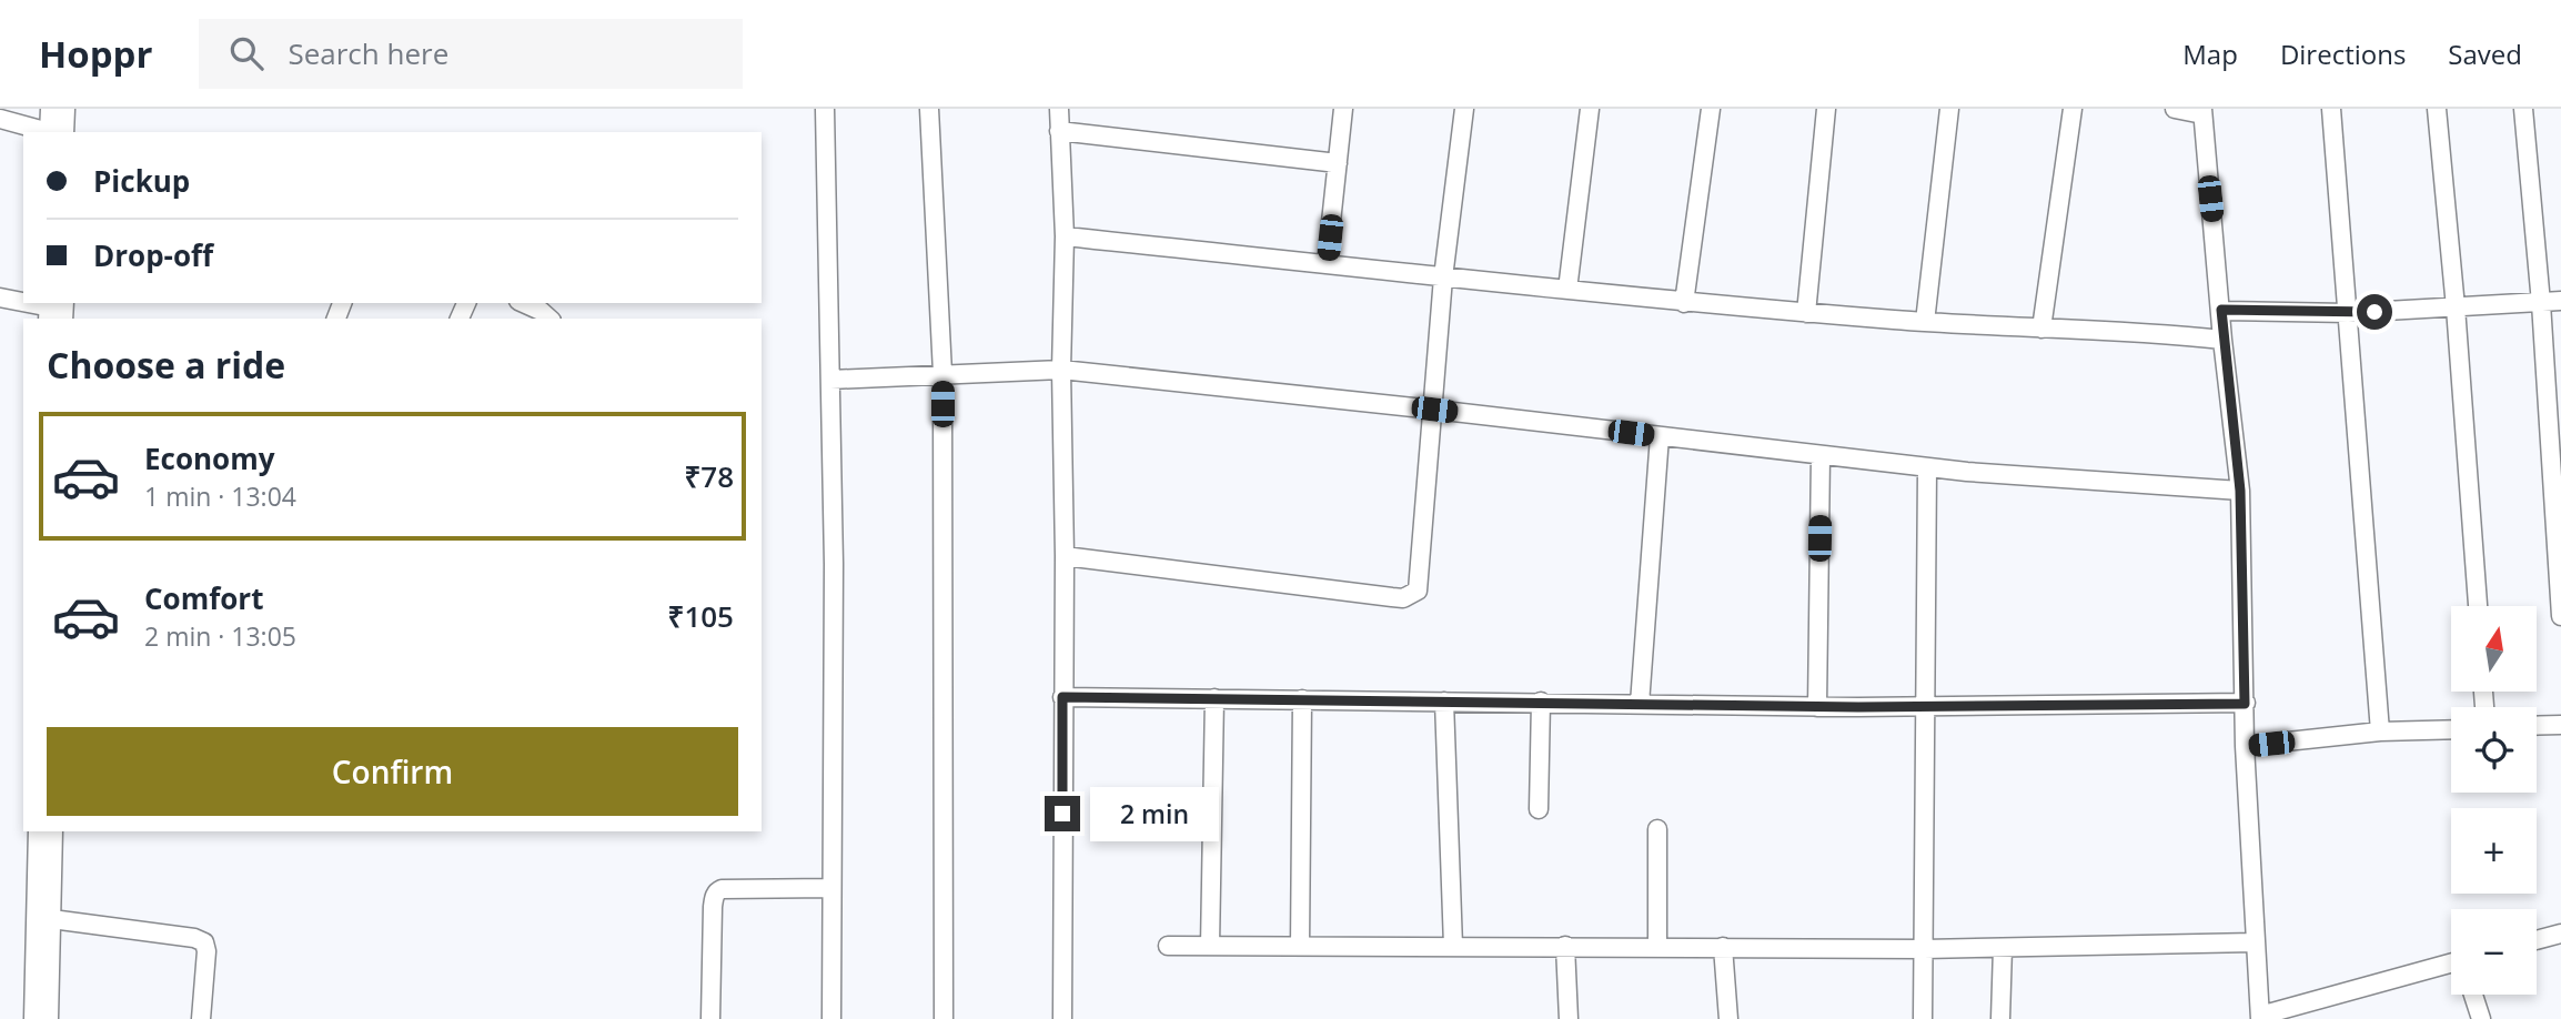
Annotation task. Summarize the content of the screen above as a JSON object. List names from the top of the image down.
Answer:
{
  "north": "top",
  "page": {
    "header": "Hoppr",
    "search": "Search here",
    "nav": ["Map", "Directions", "Saved"],
    "banner": ["Pickup", "Drop-off"],
    "heading": "Choose a ride",
    "list": [
      {
        "name": "Economy",
        "note": "1 min · 13:04",
        "value": "₹78"
      },
      {
        "name": "Comfort",
        "note": "2 min · 13:05",
        "value": "₹105"
      }
    ],
    "map_buttons": ["+", "−"],
    "buttons": "Confirm",
    "bubble": "2 min"
  }
}
